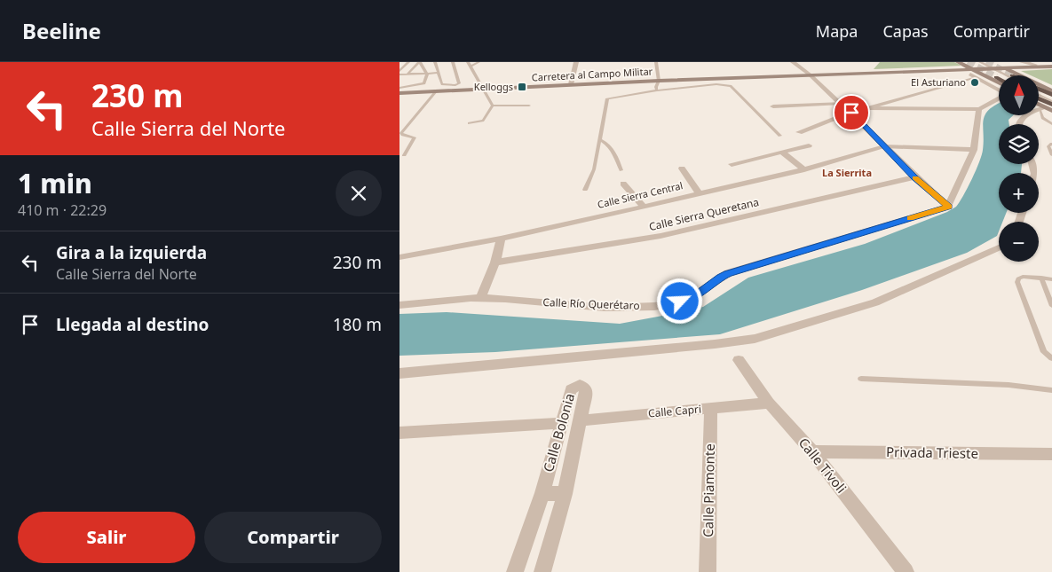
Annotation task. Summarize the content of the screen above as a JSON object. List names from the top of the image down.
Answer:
{
  "streets": {
    "main road": ["Carretera al Campo Militar"],
    "street": [
      "Calle Sierra Central",
      "Calle Sierra Queretana",
      "Calle Río Querétaro",
      "Calle Capri",
      "Calle Bolonia",
      "Privada Trieste",
      "Calle Tívoli",
      "Calle Piamonte"
    ]
  },
  "crossings": [
    ["Calle Capri", "Calle Bolonia"],
    ["Calle Capri", "Calle Tívoli"],
    ["Calle Capri", "Calle Piamonte"],
    ["Privada Trieste", "Calle Tívoli"]
  ],
  "districts": ["La Sierrita"],
  "places": {
    "other": ["El Asturiano"],
    "transit": ["Kelloggs"]
  },
  "north": "top",
  "page": {
    "header": "Beeline",
    "nav": ["Mapa", "Capas", "Compartir"],
    "turn": ["230 m", "Calle Sierra del Norte"],
    "map_buttons": ["+", "−"],
    "heading": ["1 min", "410 m · 22:29"],
    "list": [
      {
        "name": "Gira a la izquierda",
        "note": "Calle Sierra del Norte",
        "value": "230 m"
      },
      {
        "name": "Llegada al destino",
        "value": "180 m"
      }
    ],
    "buttons": ["Salir", "Compartir"]
  }
}
